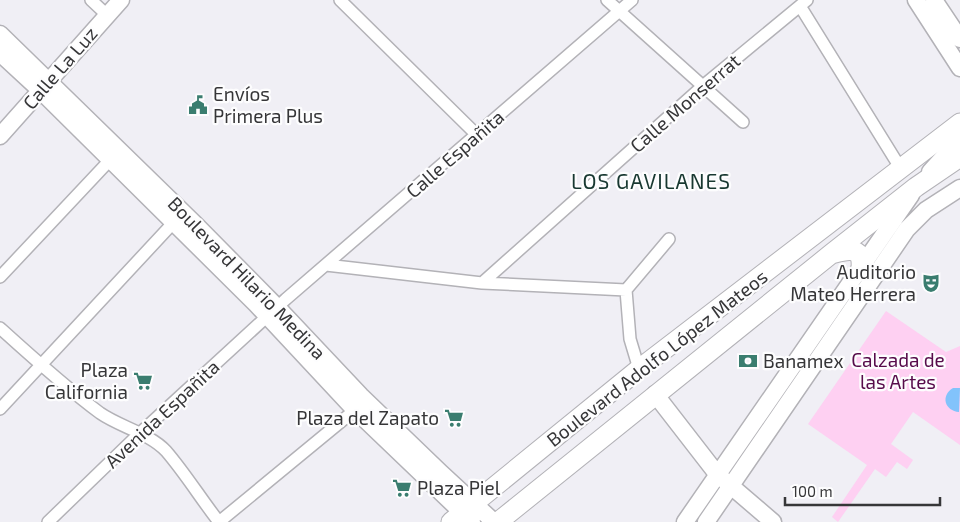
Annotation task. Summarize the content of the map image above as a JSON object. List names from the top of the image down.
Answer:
{
  "streets": {
    "main road": ["Calle La Luz", "Boulevard Hilario Medina", "Boulevard Adolfo López Mateos"],
    "street": ["Calle Monserrat", "Calle Españita", "Avenida Españita"]
  },
  "crossings": [
    ["Calle La Luz", "Boulevard Hilario Medina"],
    ["Calle Españita", "Boulevard Hilario Medina"],
    ["Calle Españita", "Avenida Españita"],
    ["Boulevard Hilario Medina", "Boulevard Adolfo López Mateos"],
    ["Boulevard Hilario Medina", "Avenida Españita"]
  ],
  "districts": ["LOS GAVILANES"],
  "parks": ["Calzada de las Artes"],
  "places": {
    "public building": ["Envíos Primera Plus"],
    "theatre": ["Auditorio Mateo Herrera"],
    "bank": ["Banamex"],
    "supermarket": ["Plaza California", "Plaza del Zapato", "Plaza Piel"]
  },
  "scale_bar": "100 m"
}
